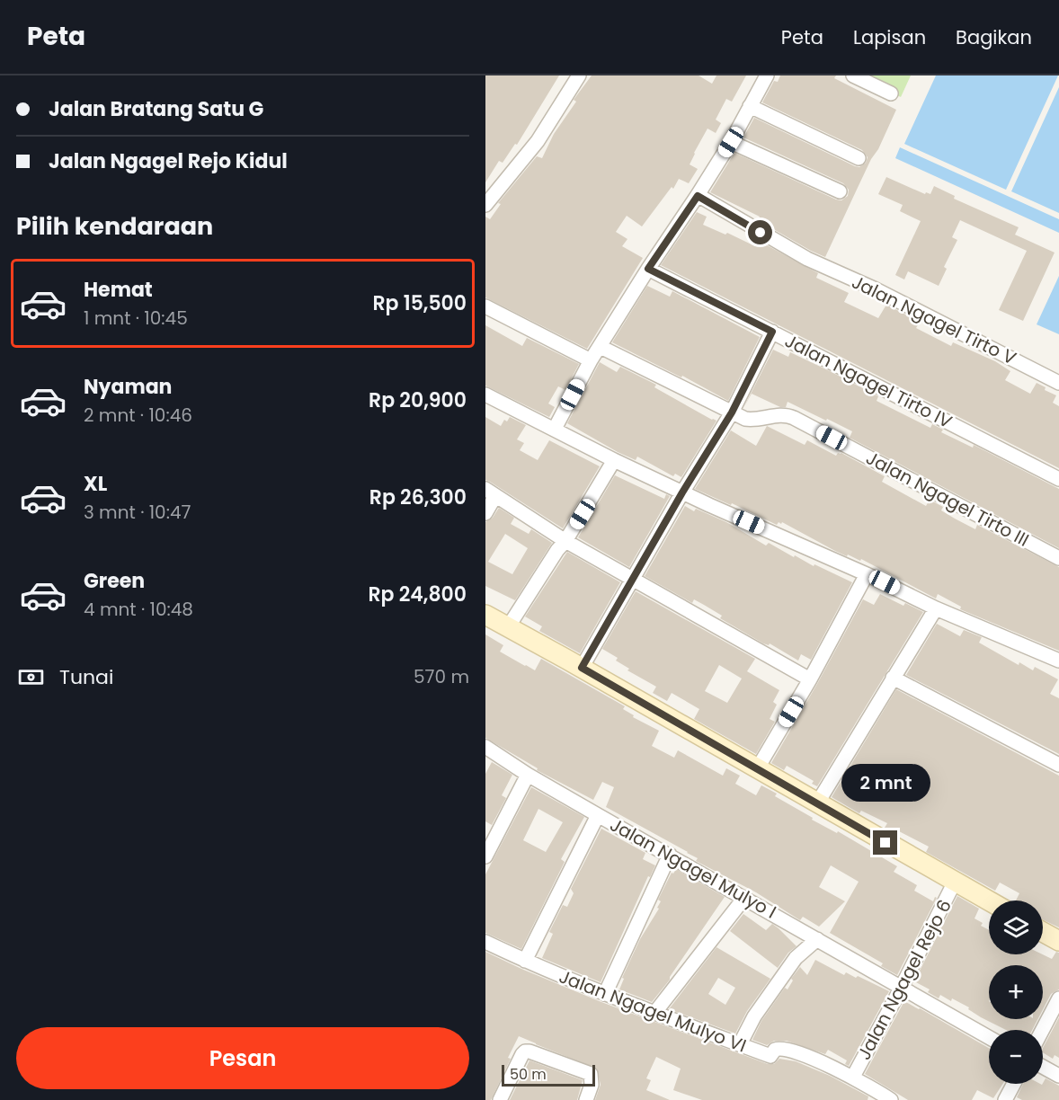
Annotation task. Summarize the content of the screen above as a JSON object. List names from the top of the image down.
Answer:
{
  "streets": {
    "street": [
      "Jalan Ngagel Tirto V",
      "Jalan Ngagel Tirto IV",
      "Jalan Ngagel Tirto III",
      "Jalan Ngagel Mulyo I",
      "Jalan Ngagel Rejo 6",
      "Jalan Ngagel Mulyo VI"
    ]
  },
  "crossings": [
    ["Jalan Ngagel Mulyo I", "Jalan Ngagel Rejo 6"],
    ["Jalan Ngagel Rejo 6", "Jalan Ngagel Mulyo VI"]
  ],
  "scale_bar": "50 m",
  "page": {
    "header": "Peta",
    "nav": ["Peta", "Lapisan", "Bagikan"],
    "banner": ["Jalan Bratang Satu G", "Jalan Ngagel Rejo Kidul"],
    "heading": "Pilih kendaraan",
    "list": [
      {
        "name": "Hemat",
        "note": "1 mnt · 10:45",
        "value": "Rp 15,500"
      },
      {
        "name": "Nyaman",
        "note": "2 mnt · 10:46",
        "value": "Rp 20,900"
      },
      {
        "name": "XL",
        "note": "3 mnt · 10:47",
        "value": "Rp 26,300"
      },
      {
        "name": "Green",
        "note": "4 mnt · 10:48",
        "value": "Rp 24,800"
      }
    ],
    "pay": ["Tunai", "570 m"],
    "bubble": "2 mnt",
    "map_buttons": ["+", "−"],
    "buttons": "Pesan",
    "scale": "50 m"
  }
}
